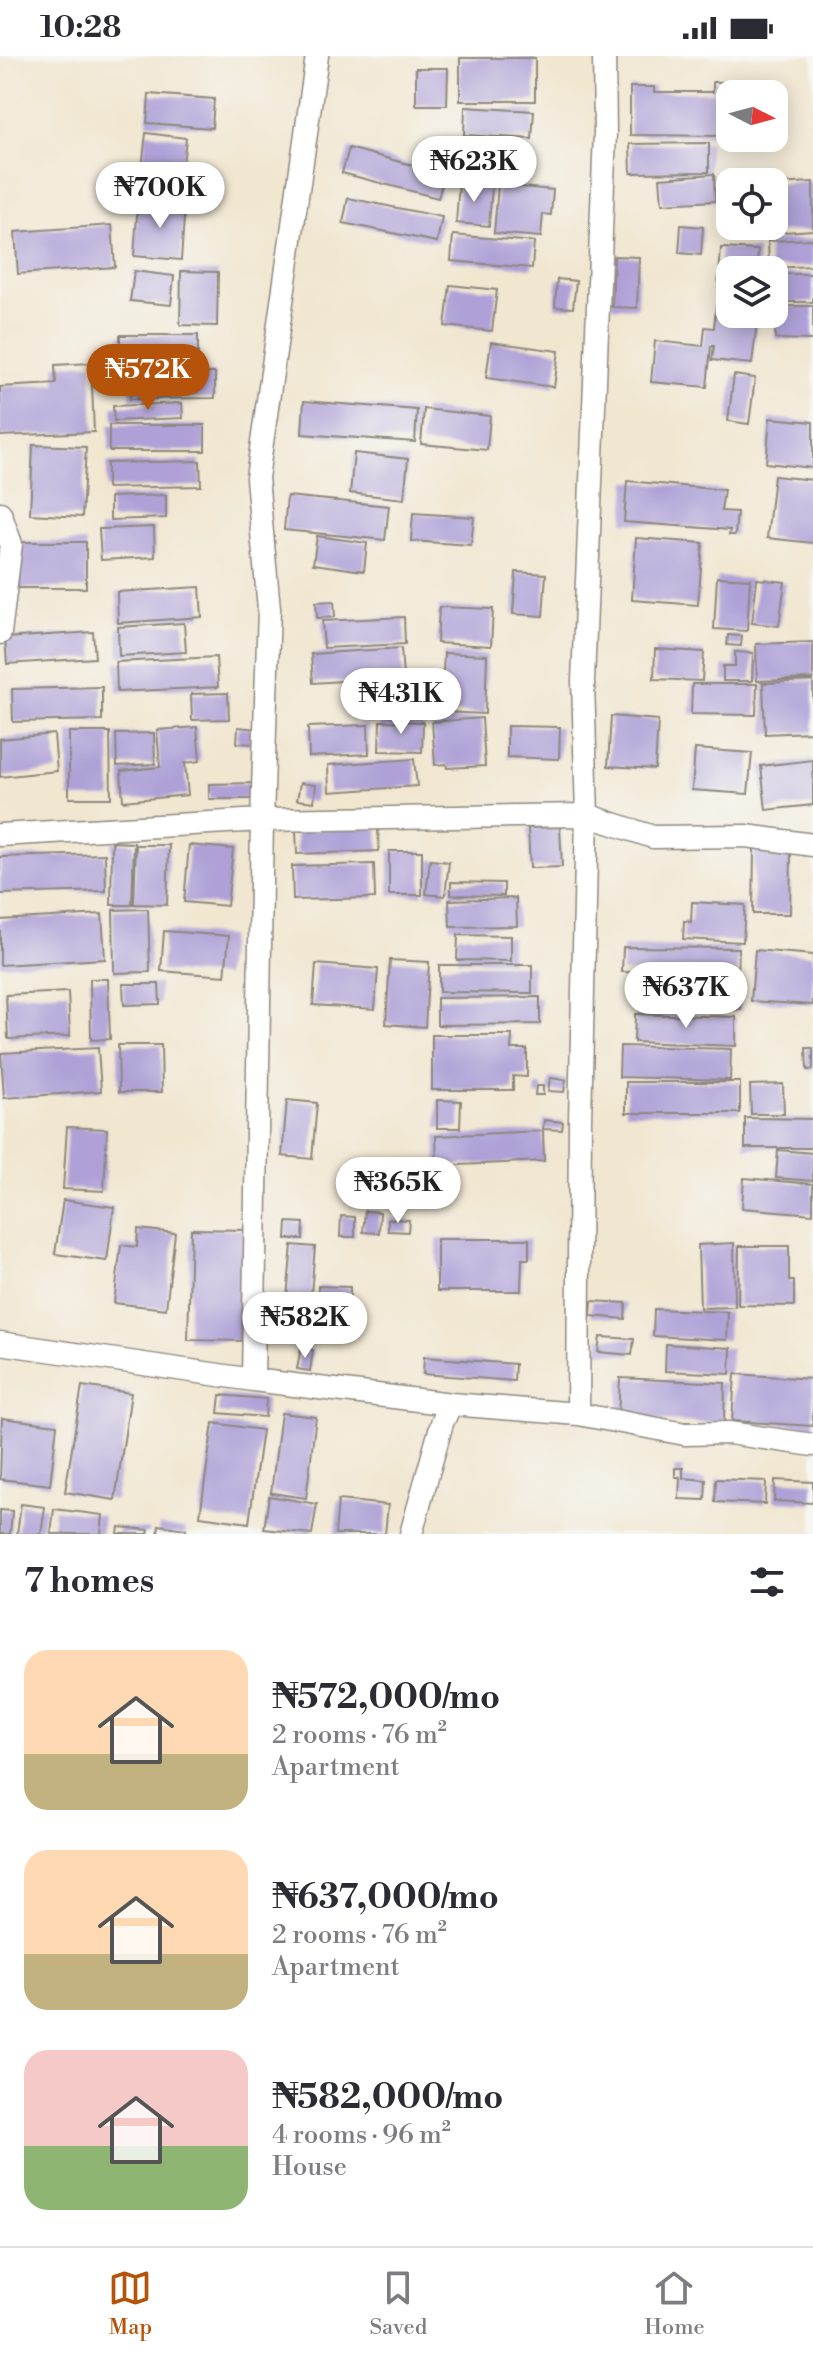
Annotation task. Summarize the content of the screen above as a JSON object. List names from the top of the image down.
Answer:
{
  "north": "right",
  "page": {
    "status": "10:28",
    "price": [
      "₦623K",
      "₦700K",
      "₦572K",
      "₦431K",
      "₦637K",
      "₦365K",
      "₦582K"
    ],
    "heading": "7 homes",
    "list": [
      {
        "name": "₦572,000/mo",
        "note": "2 rooms · 76 m² · Apartment"
      },
      {
        "name": "₦637,000/mo",
        "note": "2 rooms · 76 m² · Apartment"
      },
      {
        "name": "₦582,000/mo",
        "note": "4 rooms · 96 m² · House"
      }
    ],
    "tabs": ["Map", "Saved", "Home"]
  }
}
